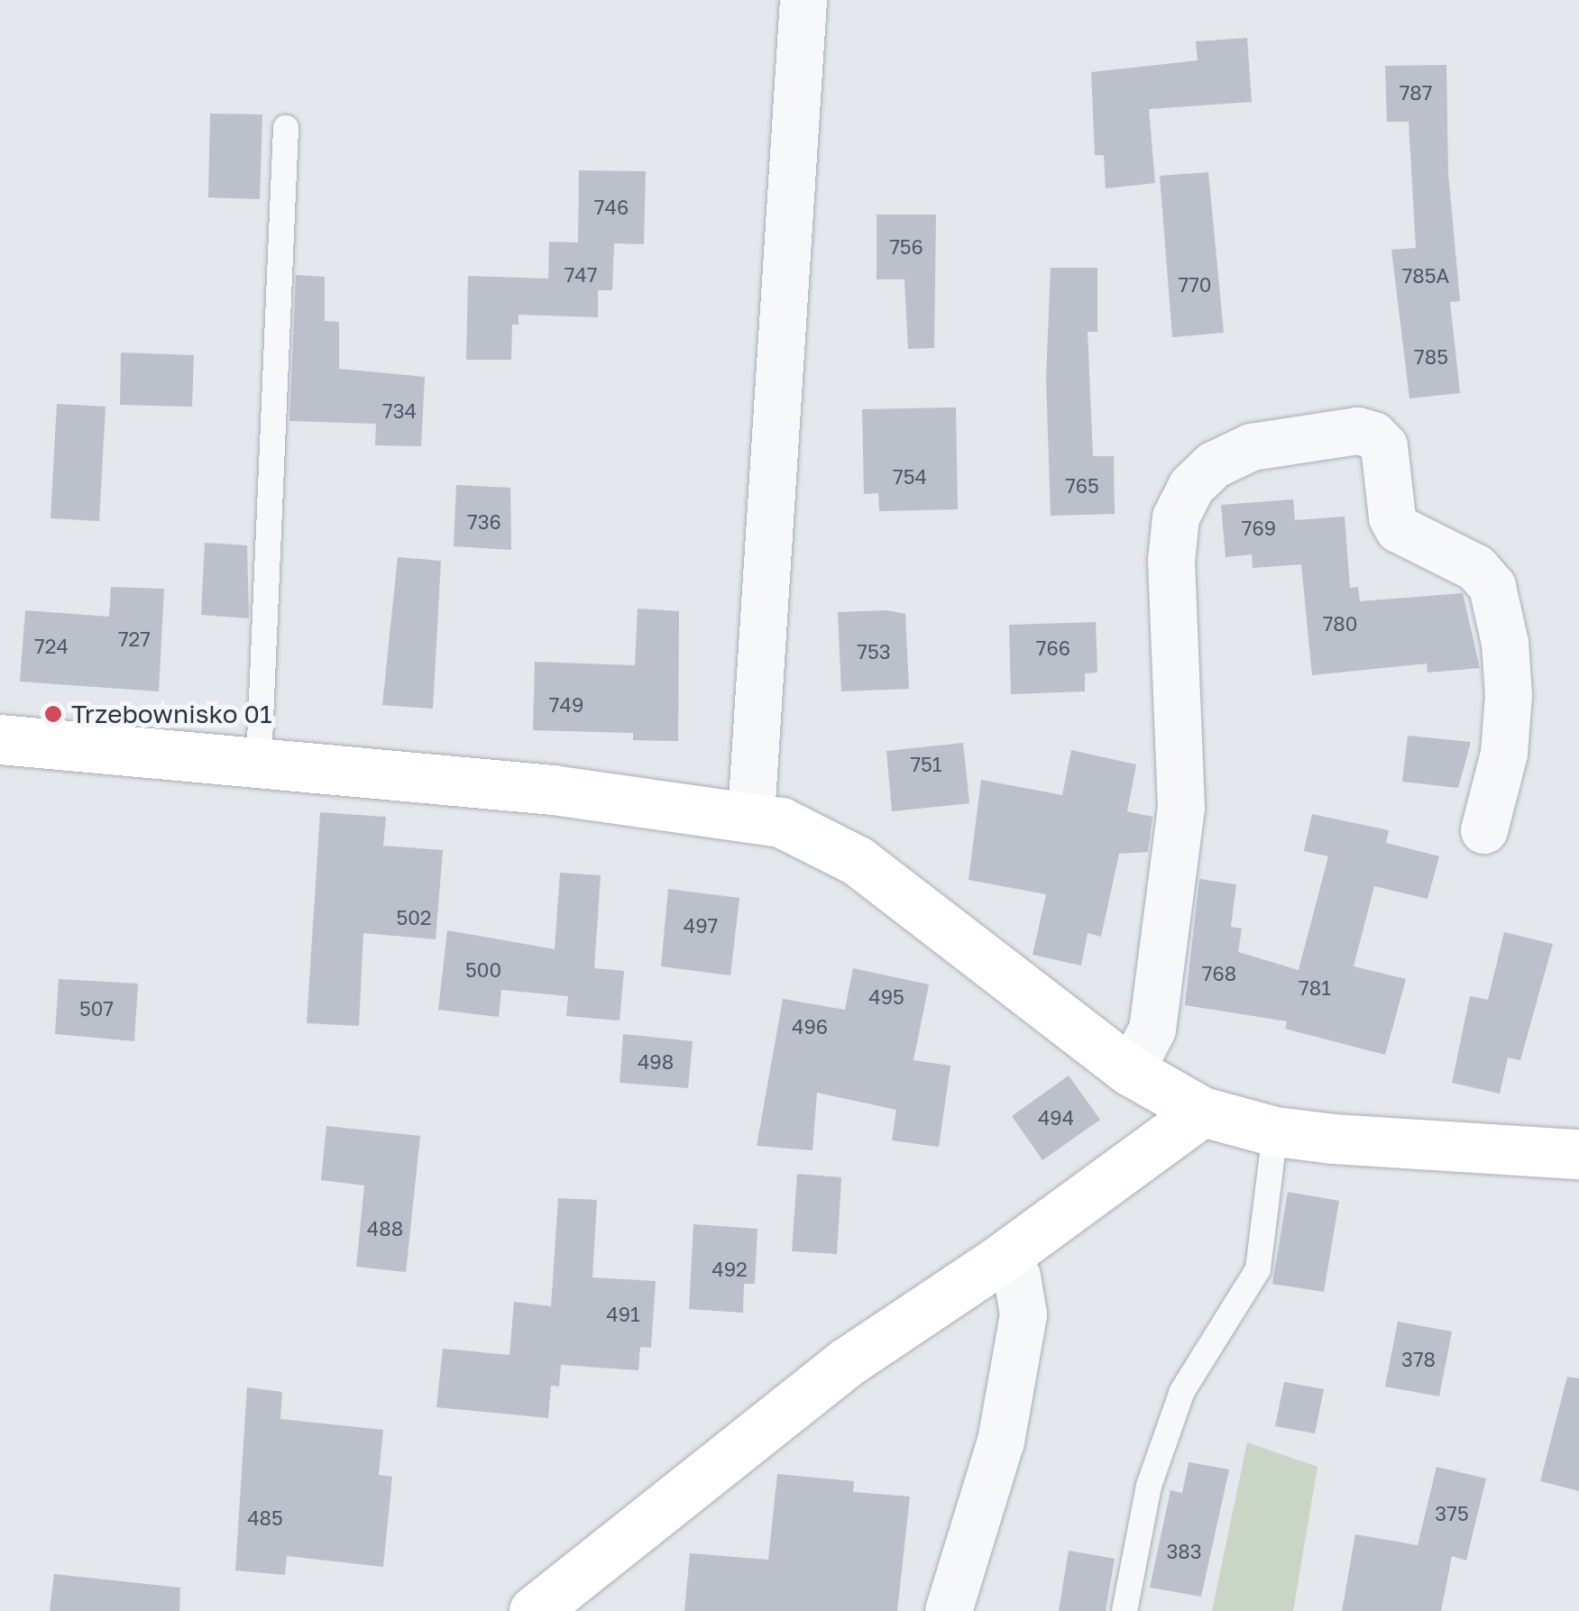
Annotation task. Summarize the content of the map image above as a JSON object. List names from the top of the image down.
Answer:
{
  "places": ["Trzebownisko 01"],
  "house_numbers": [
    "787",
    "746",
    "756",
    "747",
    "785A",
    "770",
    "785",
    "734",
    "754",
    "765",
    "736",
    "769",
    "780",
    "727",
    "724",
    "766",
    "753",
    "749",
    "751",
    "502",
    "497",
    "500",
    "768",
    "781",
    "495",
    "507",
    "496",
    "498",
    "494",
    "488",
    "492",
    "491",
    "378",
    "375",
    "485",
    "383"
  ]
}
